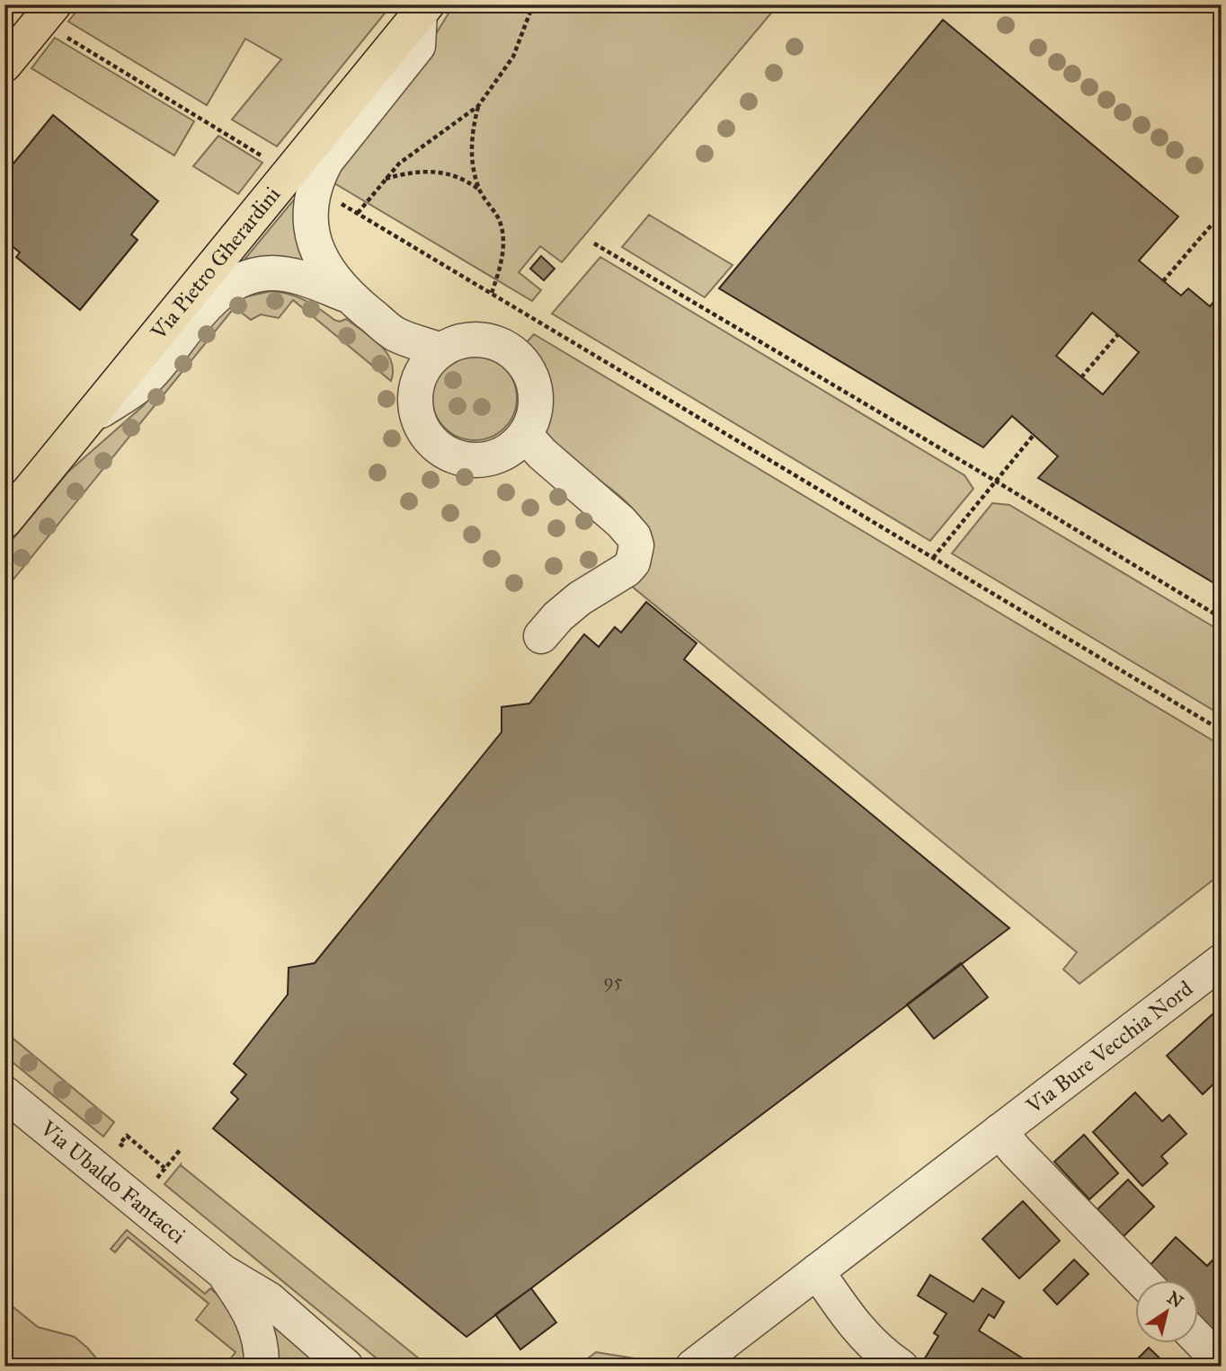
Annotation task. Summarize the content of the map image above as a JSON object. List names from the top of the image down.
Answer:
{
  "streets": {
    "main road": ["Via Pietro Gherardini"],
    "street": ["Via Bure Vecchia Nord", "Via Ubaldo Fantacci"]
  },
  "house_numbers": ["95"],
  "north": "top right"
}
